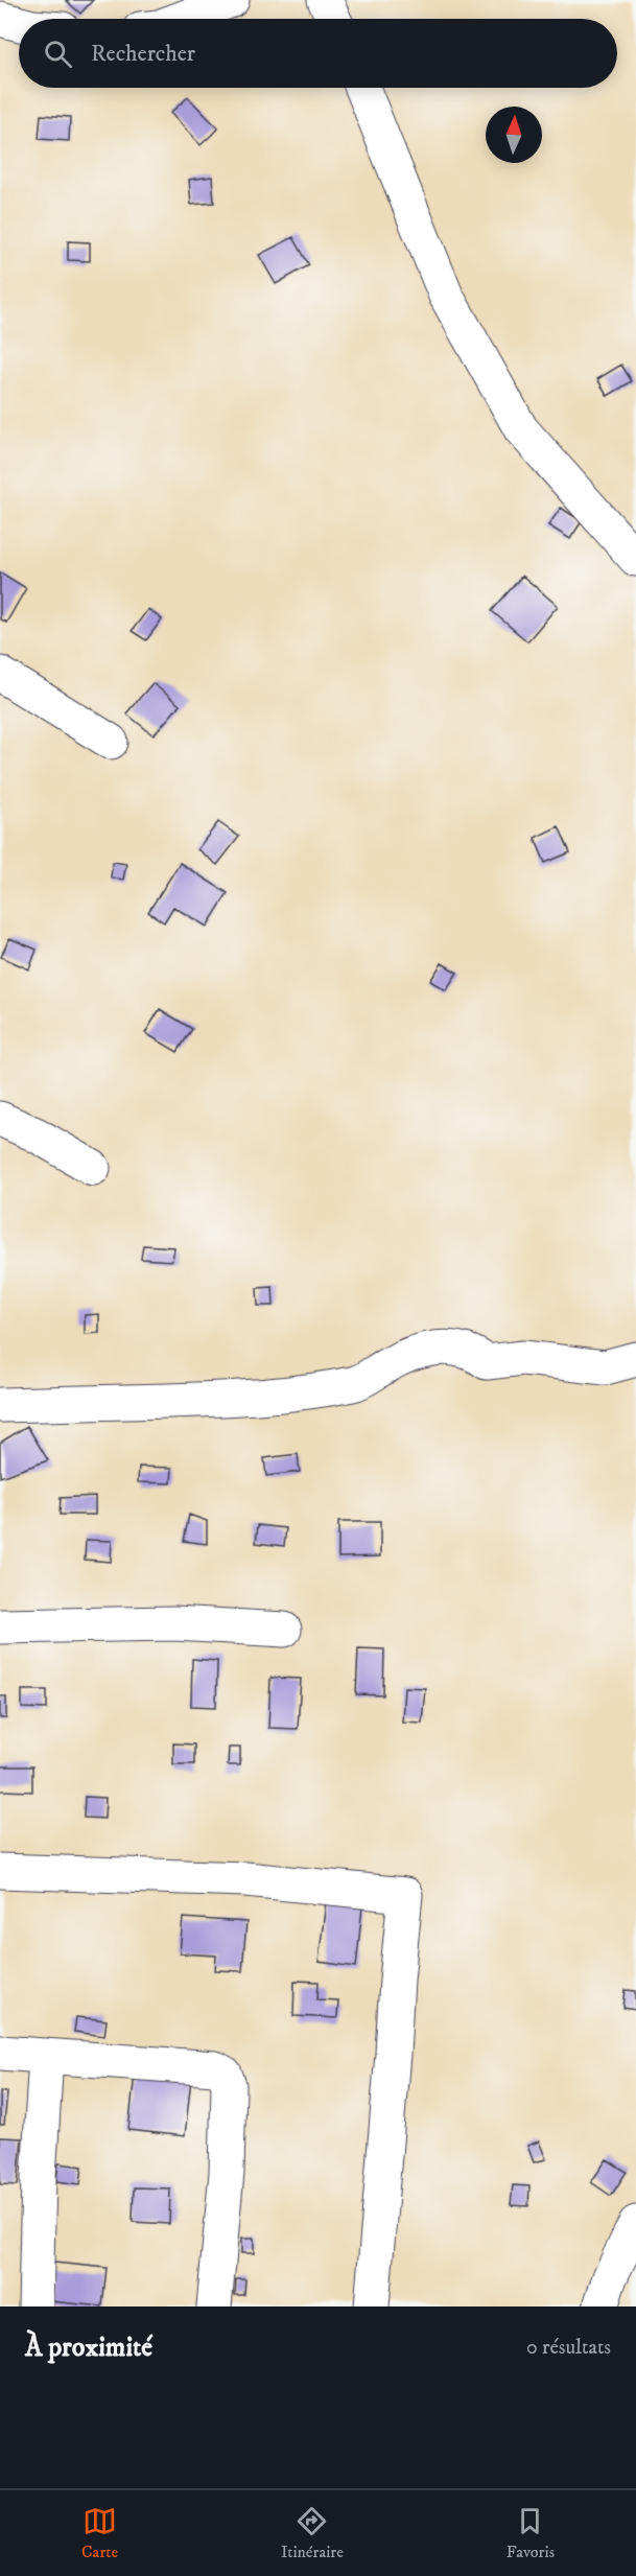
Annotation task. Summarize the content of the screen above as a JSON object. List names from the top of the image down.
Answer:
{
  "north": "top",
  "page": {
    "search": "Rechercher",
    "heading": ["À proximité", "0 résultats"],
    "nav": ["Carte", "Itinéraire", "Favoris"]
  }
}
